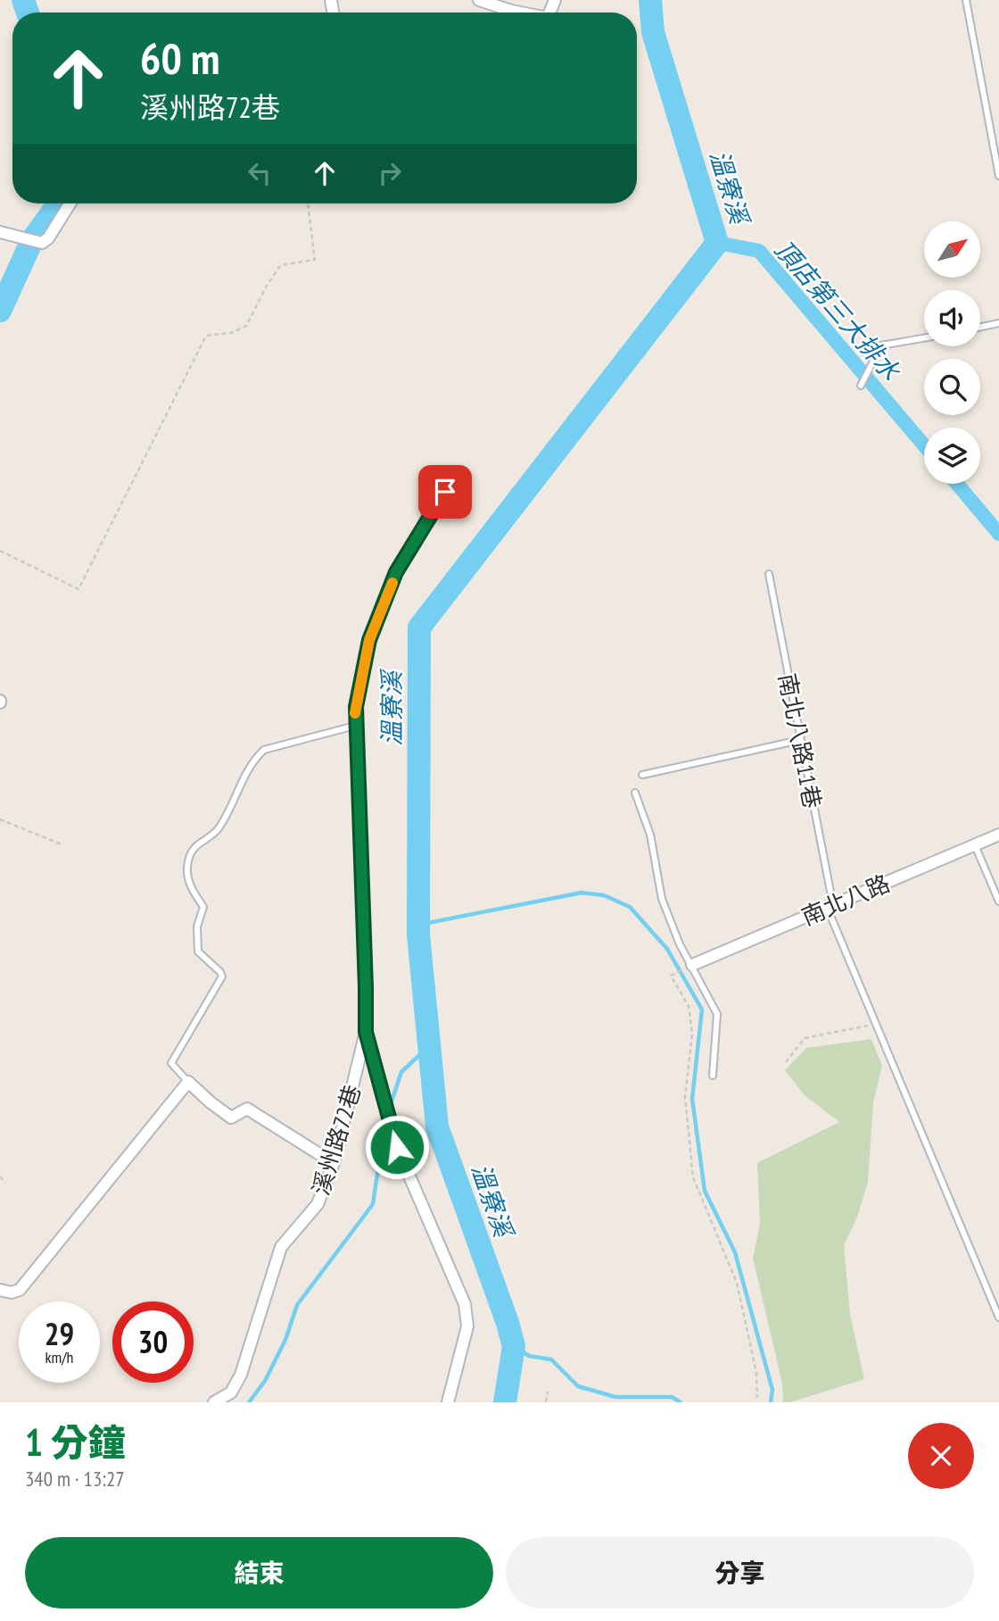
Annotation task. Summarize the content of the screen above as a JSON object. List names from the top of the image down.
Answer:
{
  "streets": {
    "street": ["南北八路", "溪州路72巷"],
    "lane": ["南北八路11巷"]
  },
  "crossings": [
    ["南北八路11巷", "南北八路"]
  ],
  "water": ["溫寮溪", "頂店第三大排水"],
  "north": "top right",
  "page": {
    "turn": ["60 m", "溪州路72巷"],
    "speed": "29 km/h",
    "limit": "30",
    "heading": ["1 分鐘", "340 m · 13:27"],
    "buttons": ["結束", "分享"]
  }
}
